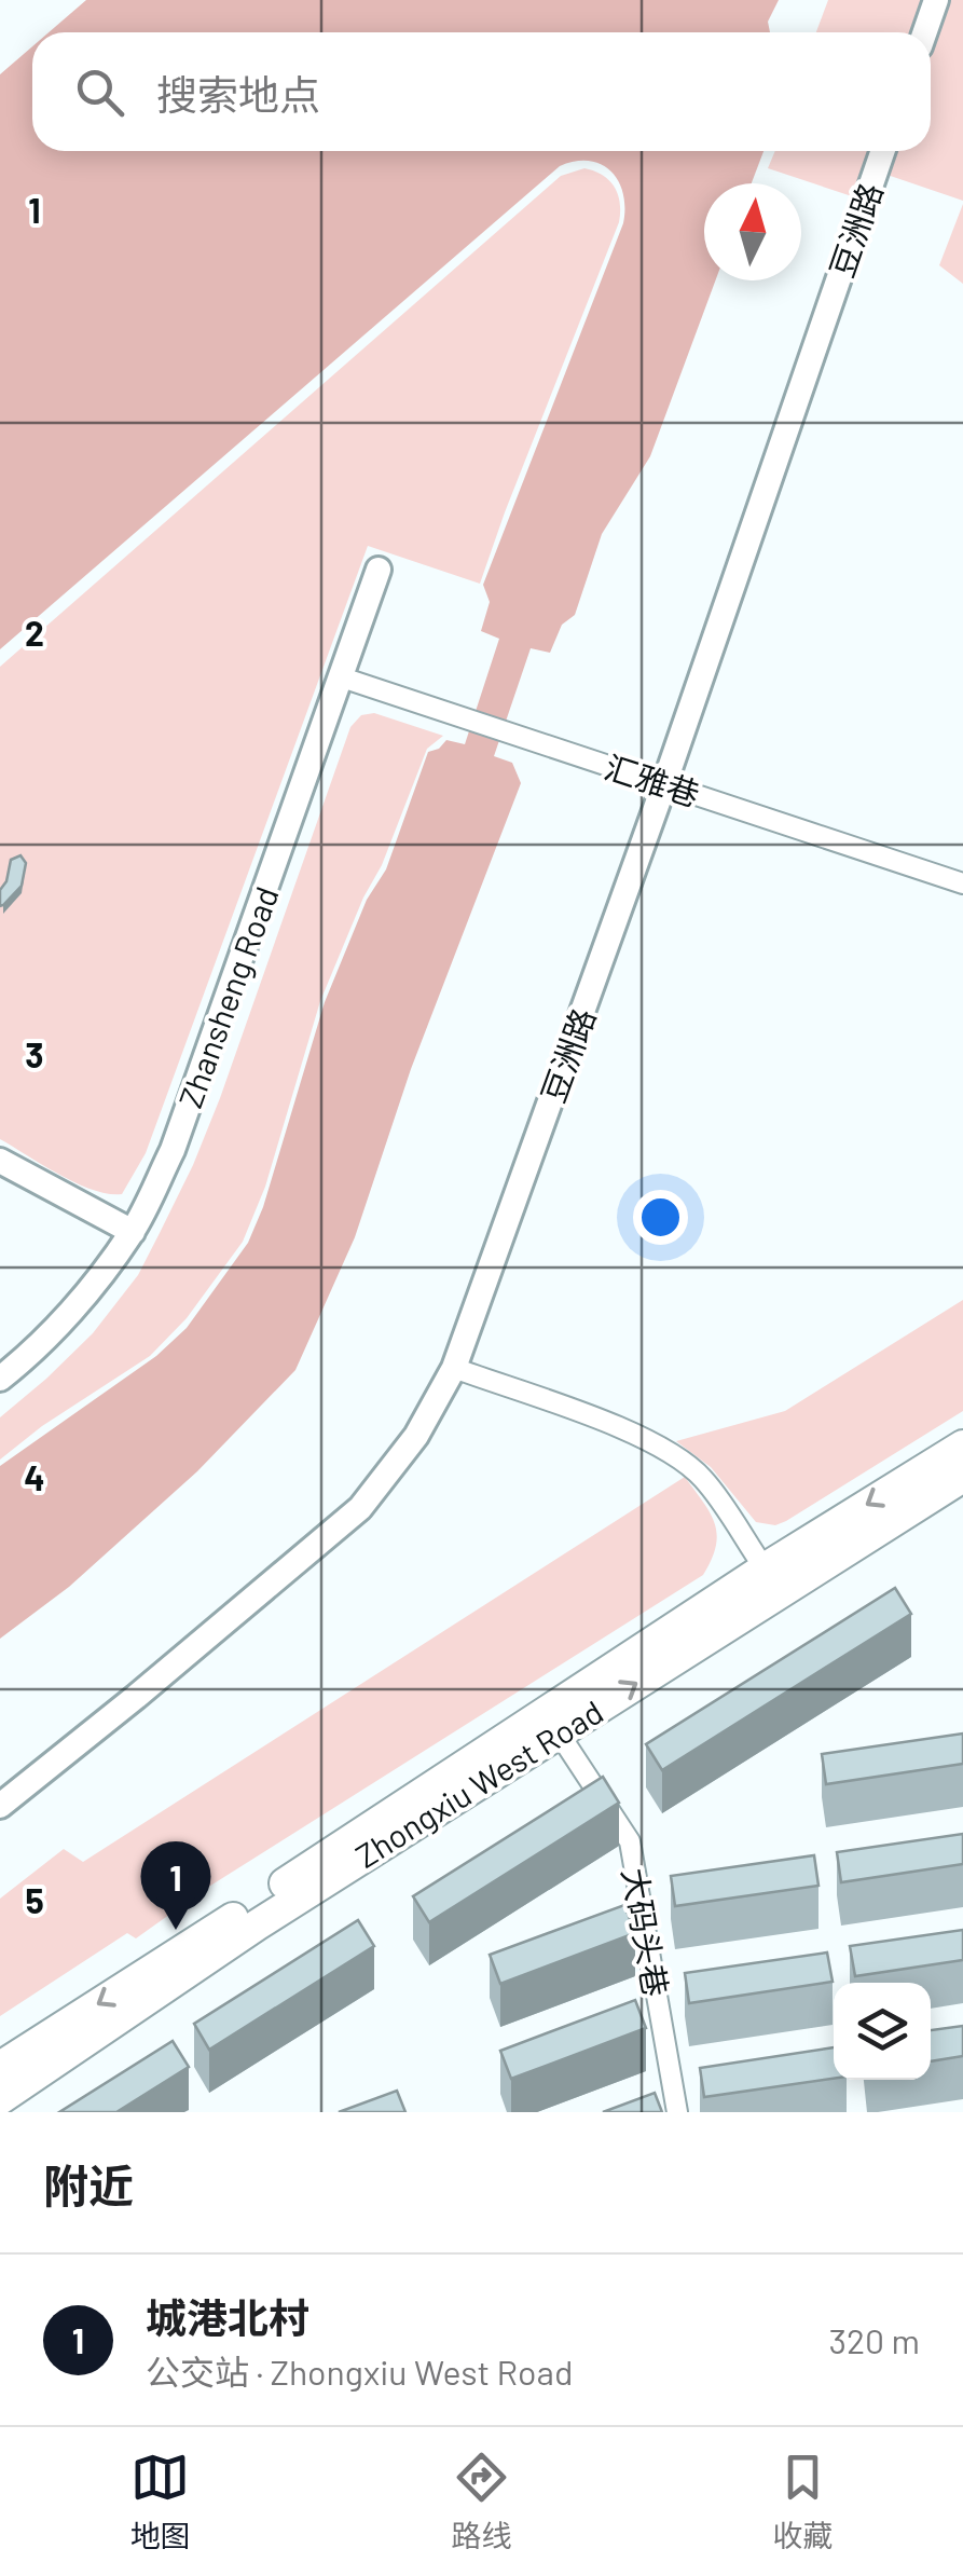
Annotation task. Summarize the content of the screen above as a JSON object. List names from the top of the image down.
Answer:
{
  "streets": {
    "main road": ["Zhongxiu West Road"],
    "street": [
      "豆洲路",
      "汇雅巷",
      "Zhansheng Road",
      "大码头巷"
    ]
  },
  "crossings": [
    ["豆洲路", "汇雅巷"],
    ["汇雅巷", "Zhansheng Road"],
    ["Zhongxiu West Road", "大码头巷"]
  ],
  "north": "top",
  "page": {
    "search": "搜索地点",
    "pins": "1",
    "heading": "附近",
    "list": [
      {
        "mark": "1",
        "name": "城港北村",
        "note": "公交站 · Zhongxiu West Road",
        "value": "320 m"
      }
    ],
    "nav": ["地图", "路线", "收藏"]
  },
  "grid": {
    "rows": [
      "1",
      "2",
      "3",
      "4",
      "5"
    ]
  }
}
